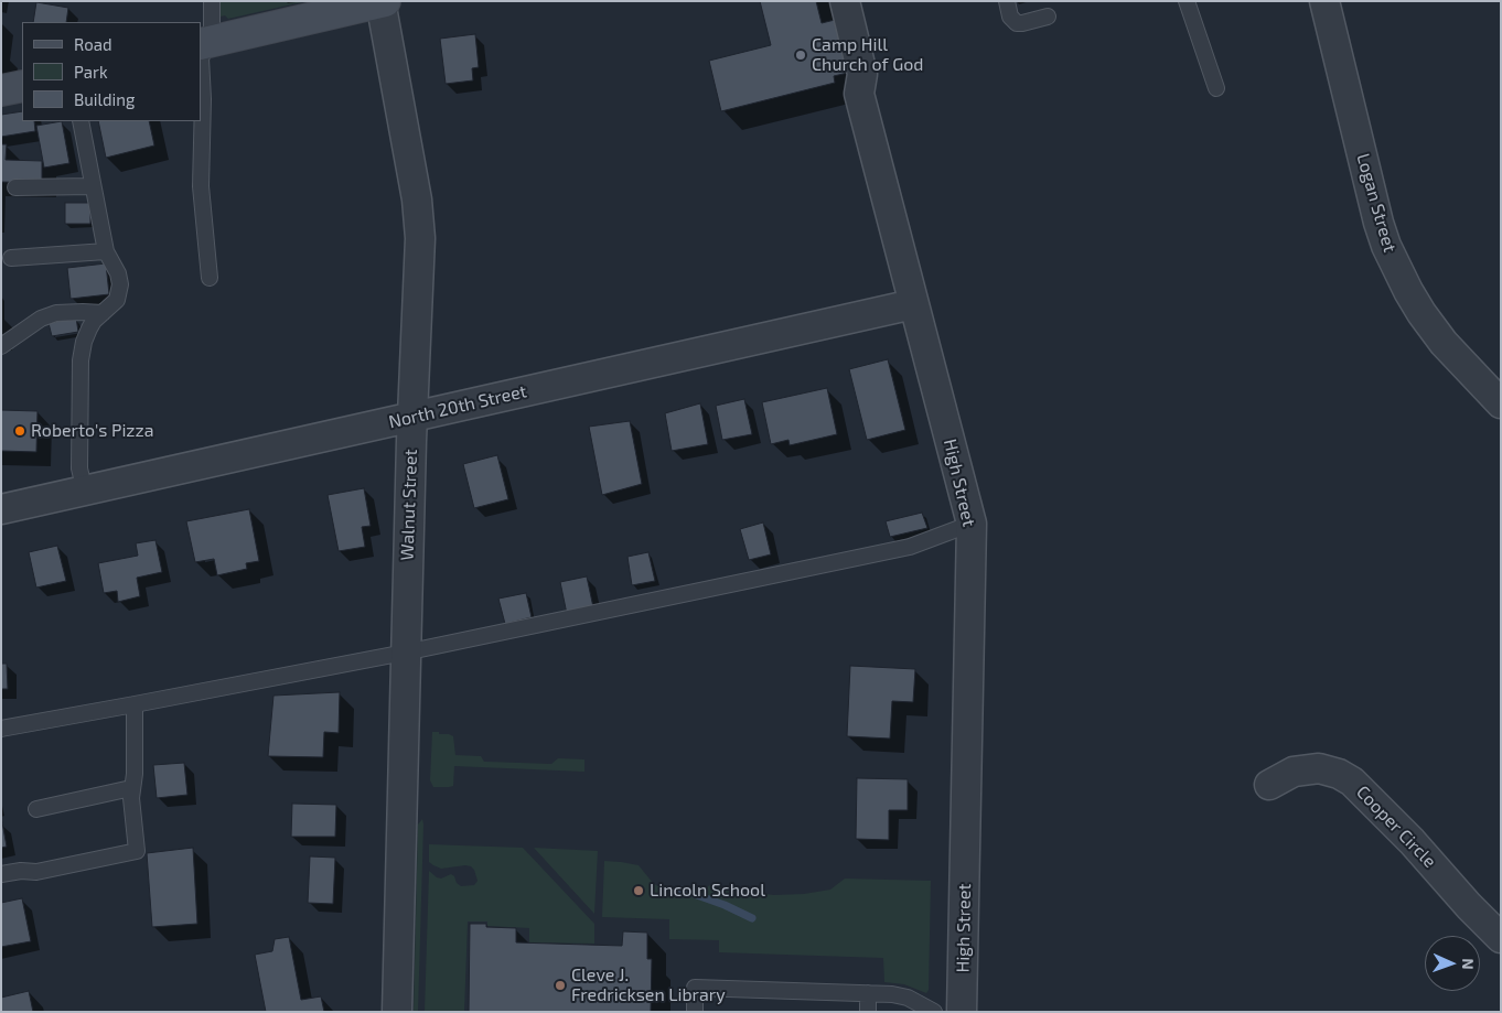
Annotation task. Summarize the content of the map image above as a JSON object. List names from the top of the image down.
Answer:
{
  "streets": {
    "street": [
      "Logan Street",
      "North 20th Street",
      "High Street",
      "Walnut Street",
      "Cooper Circle"
    ]
  },
  "crossings": [
    ["North 20th Street", "High Street"],
    ["North 20th Street", "Walnut Street"]
  ],
  "places": [
    "Camp Hill Church of God",
    "Roberto's Pizza",
    "Lincoln School",
    "Cleve J. Fredricksen Library"
  ],
  "legend": ["Road", "Park", "Building"],
  "north": "right"
}
